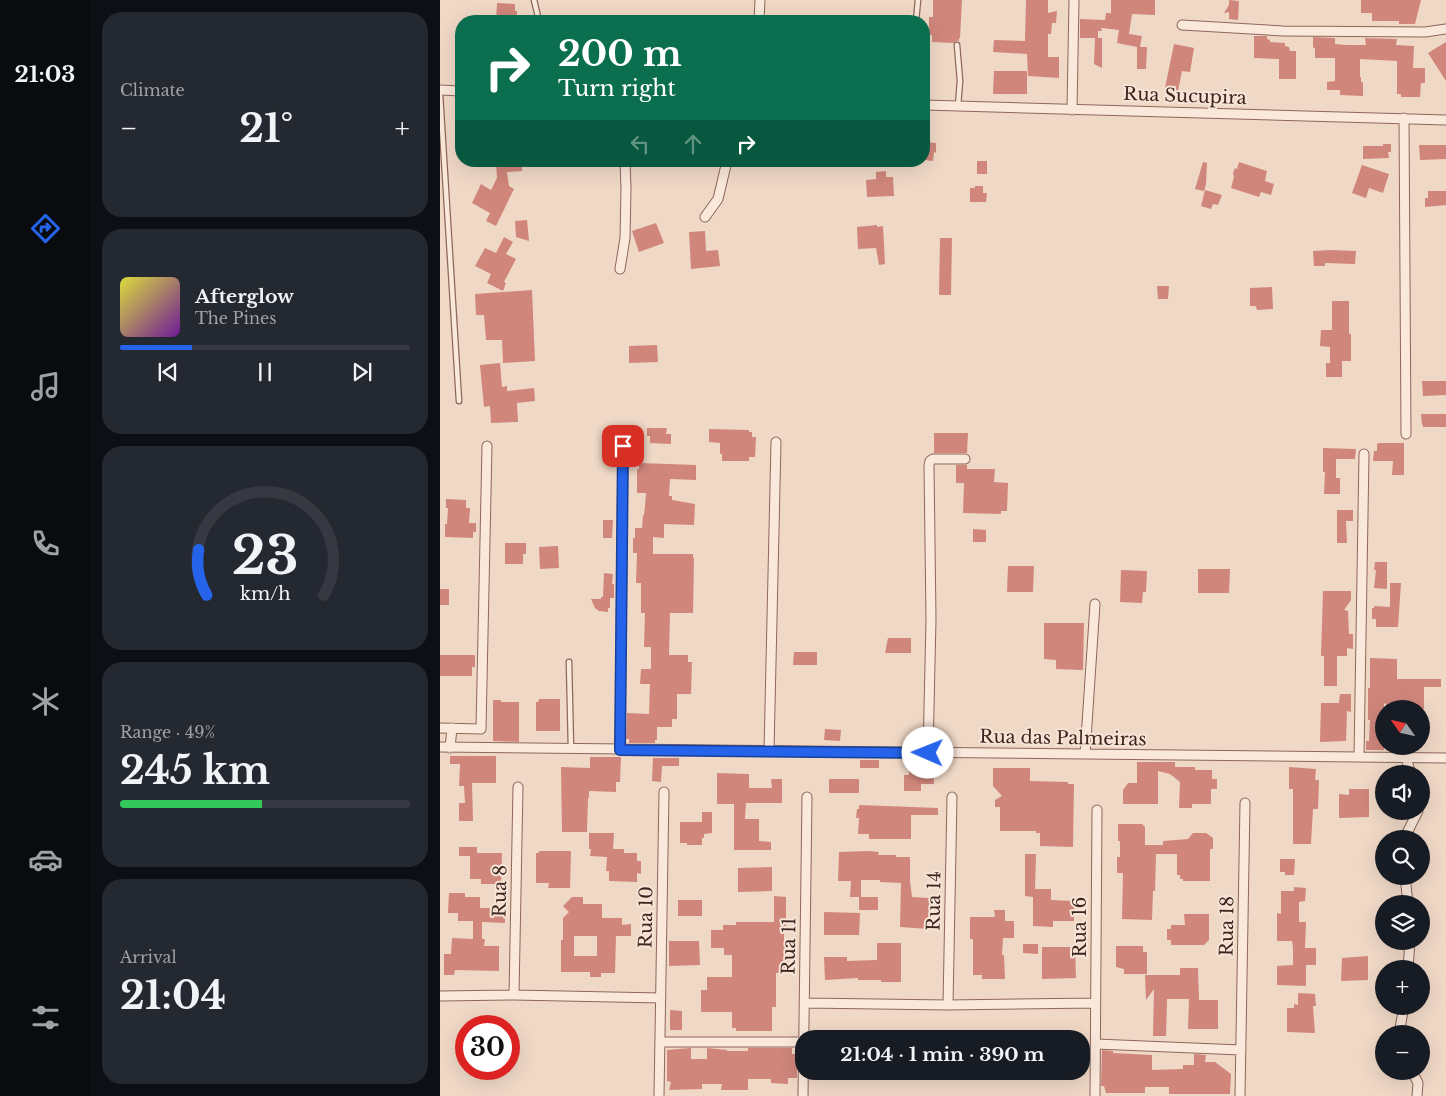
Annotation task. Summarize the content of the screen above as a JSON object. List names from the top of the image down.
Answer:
{
  "streets": {
    "street": [
      "Rua Sucupira",
      "Rua das Palmeiras",
      "Rua 8",
      "Rua 14",
      "Rua 10",
      "Rua 18",
      "Rua 16",
      "Rua 11"
    ]
  },
  "north": "top left",
  "page": {
    "tabs": "21:03",
    "tile": [
      "Climate",
      ["Range · 49%", "245 km"],
      ["Arrival", "21:04"]
    ],
    "turn": ["200 m", "Turn right"],
    "heat": ["−", "21°", "+"],
    "song": ["Afterglow", "The Pines"],
    "map_buttons": ["+", "−"],
    "limit": "30",
    "trip": "21:04 · 1 min · 390 m",
    "gauge": ["23", "km/h"]
  }
}
